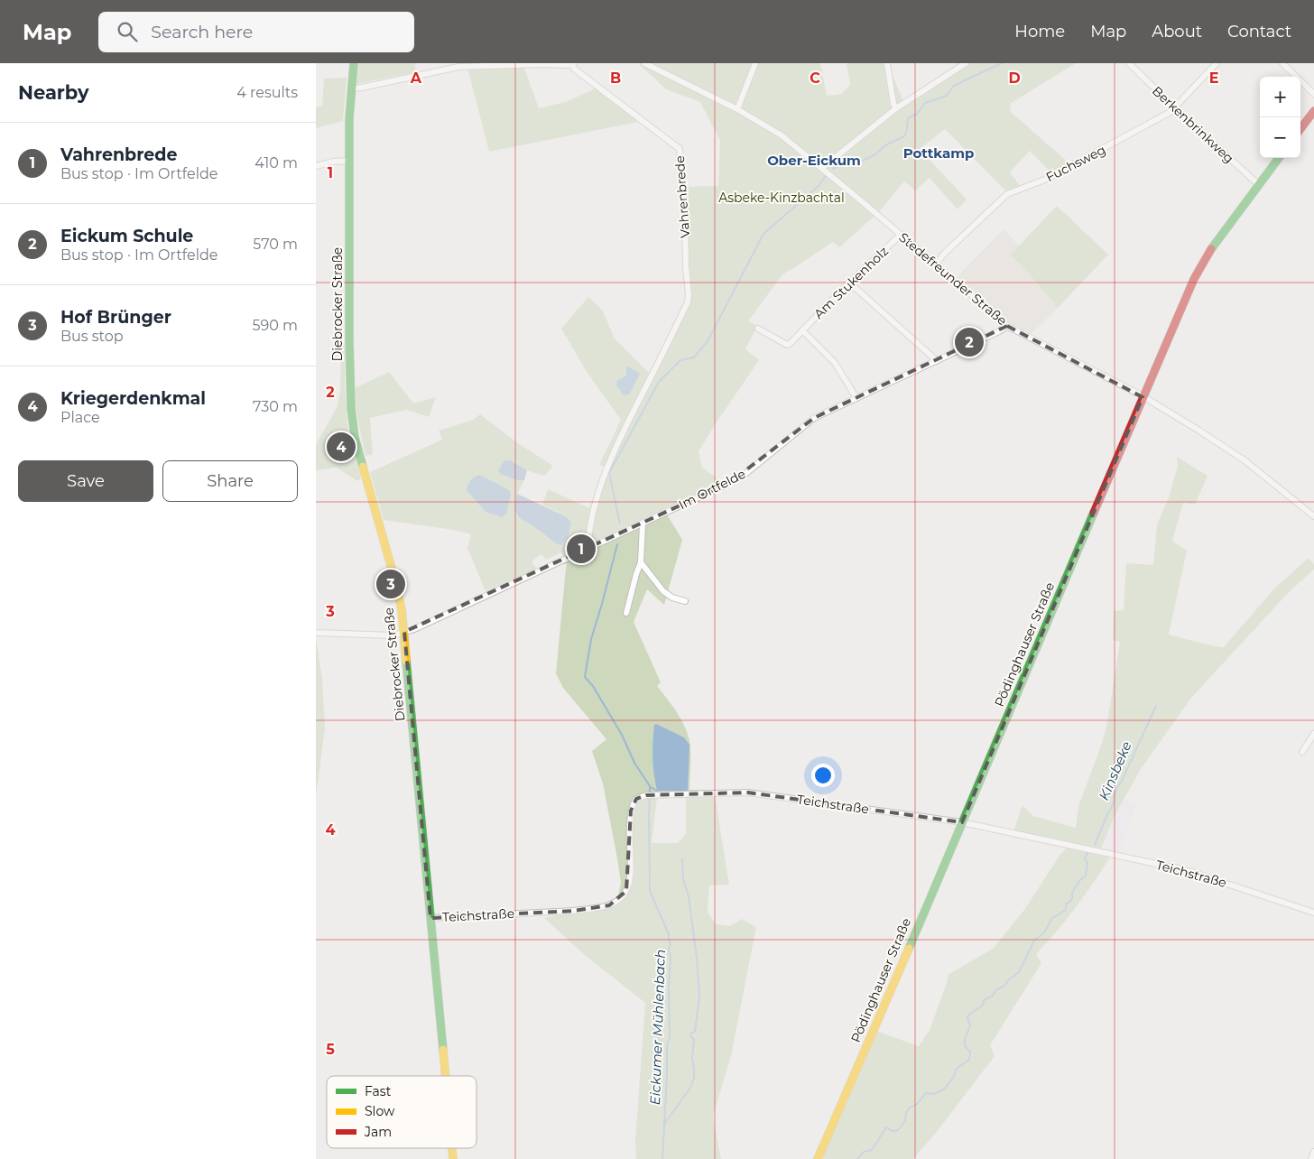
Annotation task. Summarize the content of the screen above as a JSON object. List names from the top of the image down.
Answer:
{
  "streets": {
    "street": [
      "Berkenbrinkweg",
      "Fuchsweg",
      "Vahrenbrede",
      "Stedefreunder Straße",
      "Am Stukenholz",
      "Diebrocker Straße",
      "Im Ortfelde",
      "Pödinghauser Straße",
      "Teichstraße"
    ]
  },
  "crossings": [
    ["Berkenbrinkweg", "Fuchsweg"],
    ["Berkenbrinkweg", "Pödinghauser Straße"],
    ["Fuchsweg", "Stedefreunder Straße"],
    ["Vahrenbrede", "Diebrocker Straße"],
    ["Vahrenbrede", "Im Ortfelde"],
    ["Stedefreunder Straße", "Am Stukenholz"],
    ["Stedefreunder Straße", "Im Ortfelde"],
    ["Stedefreunder Straße", "Pödinghauser Straße"],
    ["Diebrocker Straße", "Im Ortfelde"],
    ["Diebrocker Straße", "Teichstraße"],
    ["Pödinghauser Straße", "Teichstraße"]
  ],
  "districts": ["Pottkamp", "Ober-Eickum"],
  "water": ["Kinsbeke", "Eickumer Mühlenbach"],
  "parks": ["Asbeke-Kinzbachtal"],
  "legend": ["Fast", "Slow", "Jam"],
  "page": {
    "header": "Map",
    "search": "Search here",
    "nav": [
      "Home",
      "Map",
      "About",
      "Contact"
    ],
    "heading": ["Nearby", "4 results"],
    "map_buttons": ["+", "−"],
    "list": [
      {
        "mark": "1",
        "name": "Vahrenbrede",
        "note": "Bus stop · Im Ortfelde",
        "value": "410 m"
      },
      {
        "mark": "2",
        "name": "Eickum Schule",
        "note": "Bus stop · Im Ortfelde",
        "value": "570 m"
      },
      {
        "mark": "3",
        "name": "Hof Brünger",
        "note": "Bus stop",
        "value": "590 m"
      },
      {
        "mark": "4",
        "name": "Kriegerdenkmal",
        "note": "Place",
        "value": "730 m"
      }
    ],
    "pins": [
      "2",
      "4",
      "1",
      "3"
    ],
    "buttons": ["Save", "Share"]
  },
  "grid": {
    "columns": [
      "A",
      "B",
      "C",
      "D",
      "E"
    ],
    "rows": [
      "1",
      "2",
      "3",
      "4",
      "5"
    ]
  }
}
